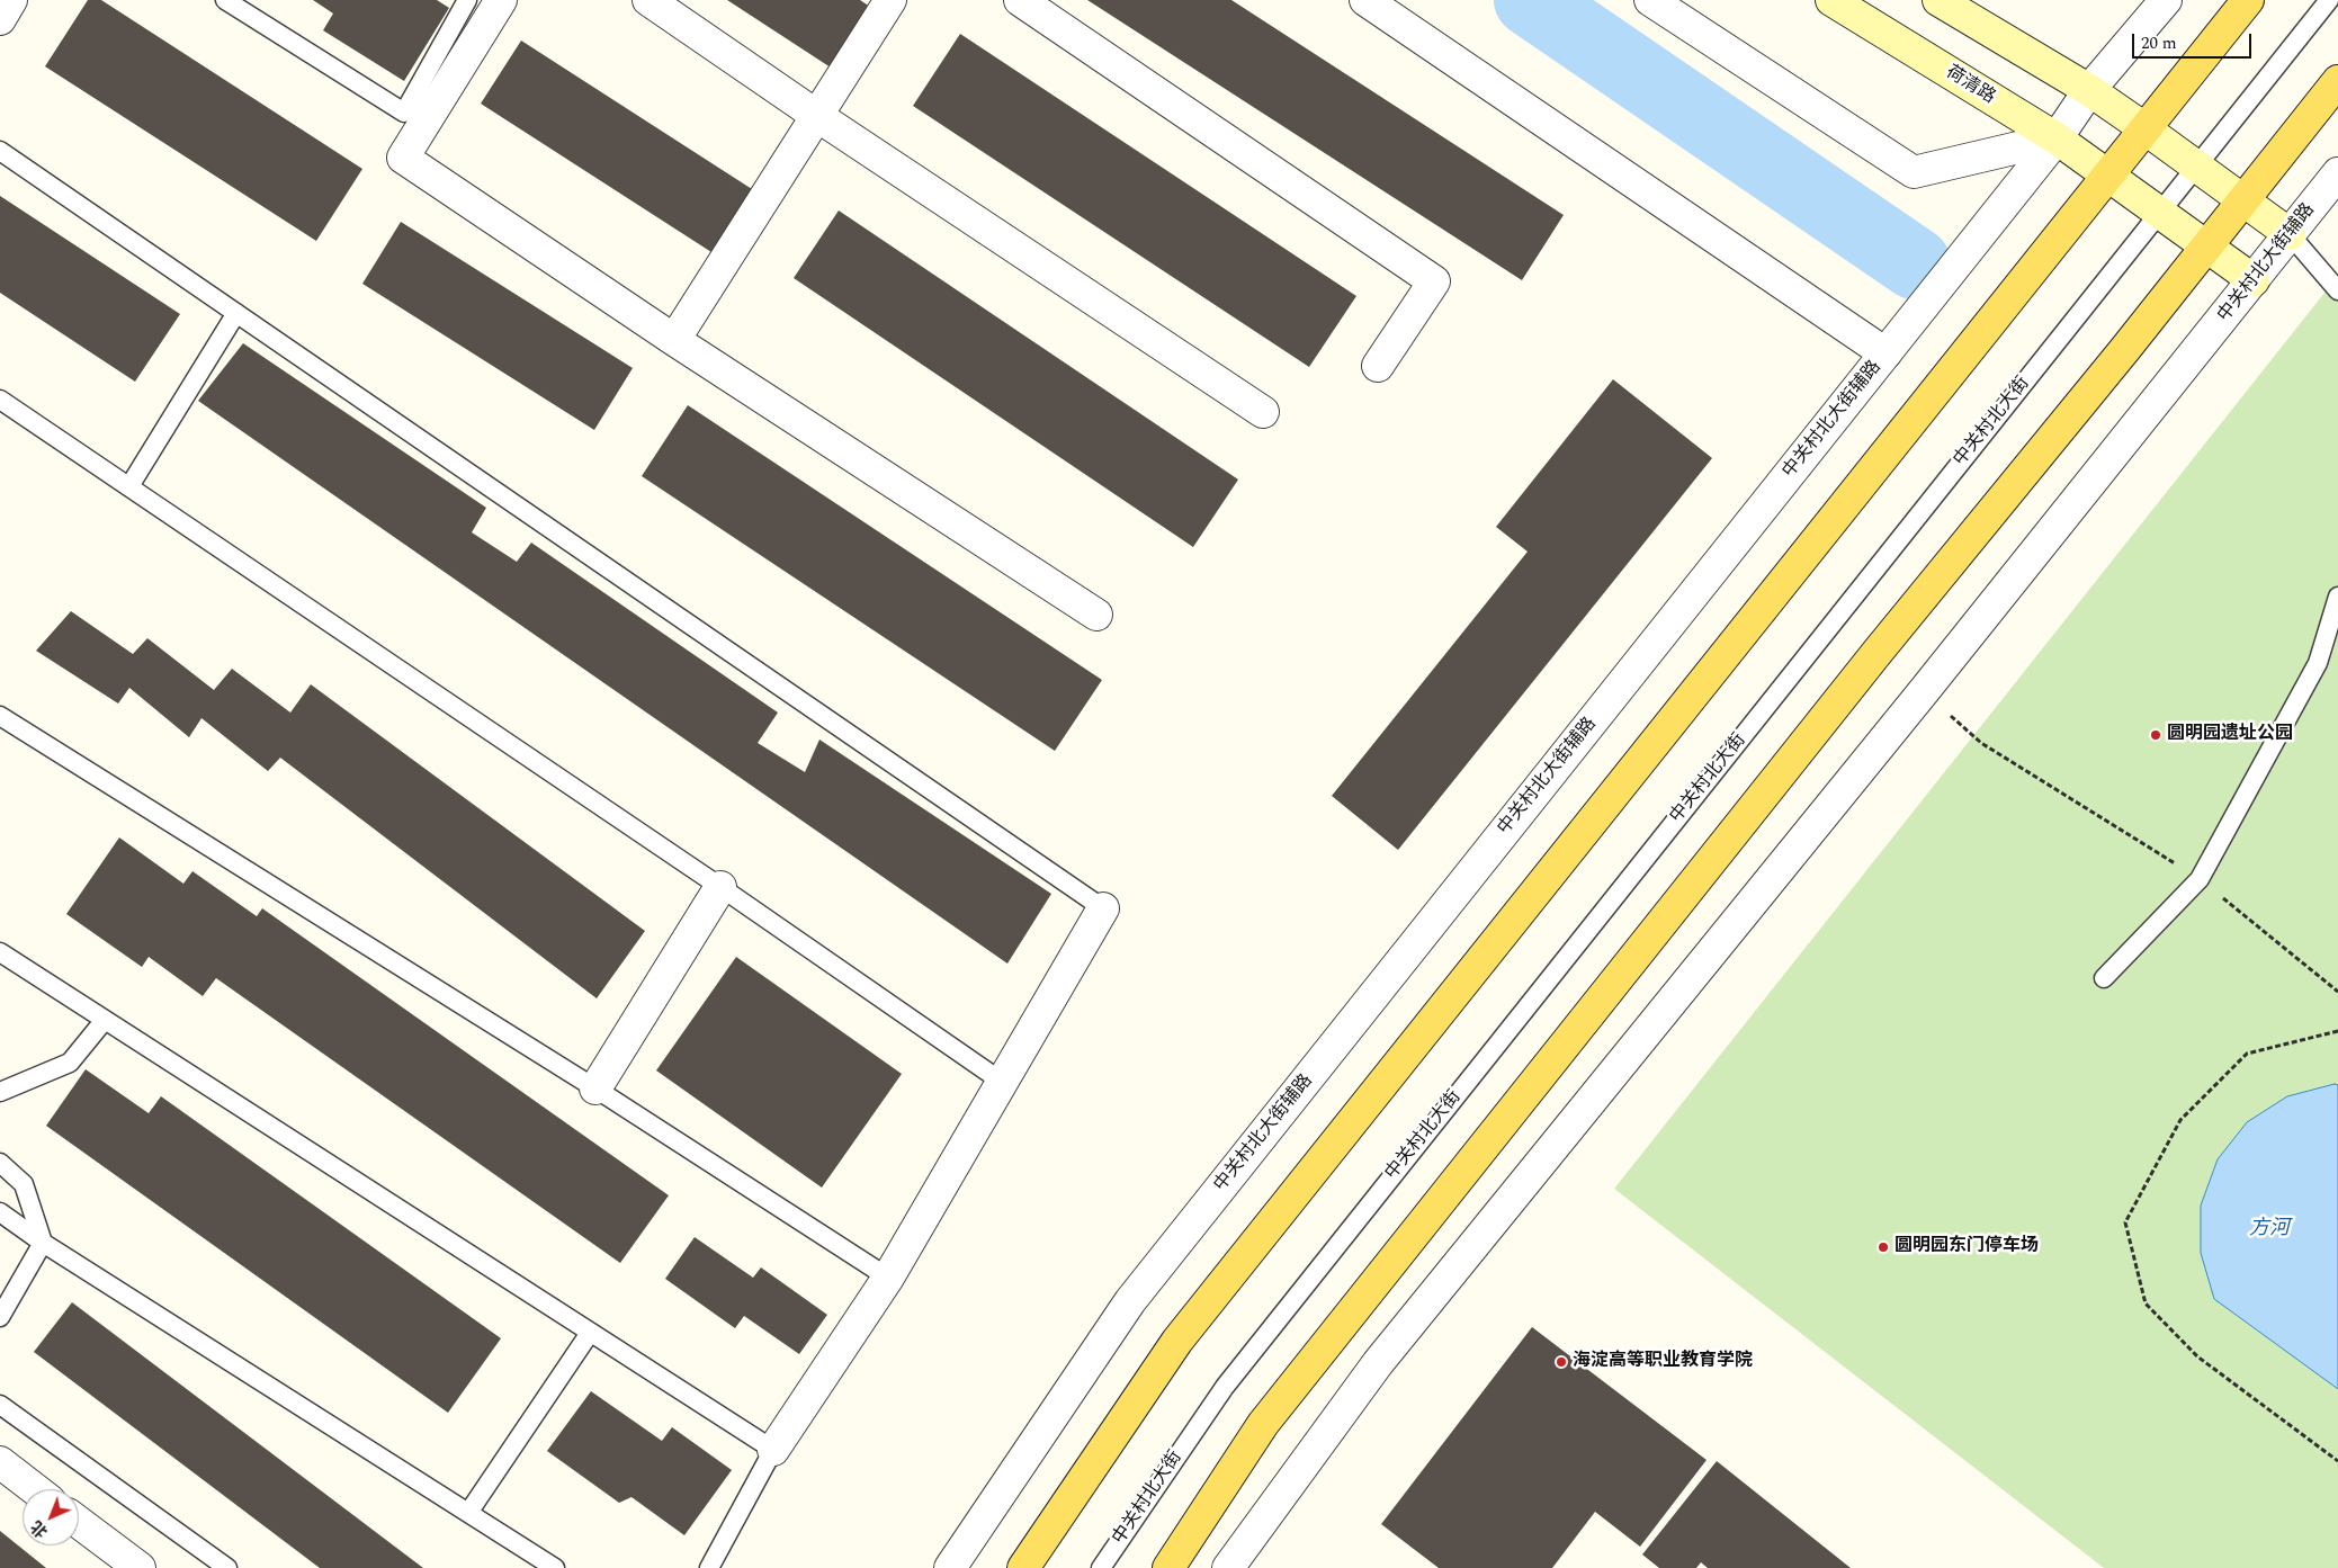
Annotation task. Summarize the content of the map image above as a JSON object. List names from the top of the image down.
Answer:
{
  "streets": {
    "main road": ["荷清路"],
    "street": ["中关村北大街辅路"],
    "lane": ["中关村北大街"]
  },
  "crossings": [
    ["荷清路", "中关村北大街辅路"],
    ["荷清路", "中关村北大街"]
  ],
  "water": ["方河"],
  "places": ["圆明园遗址公园", "圆明园东门停车场", "海淀高等职业教育学院"],
  "scale_bar": "20 m",
  "north": "bottom left"
}
